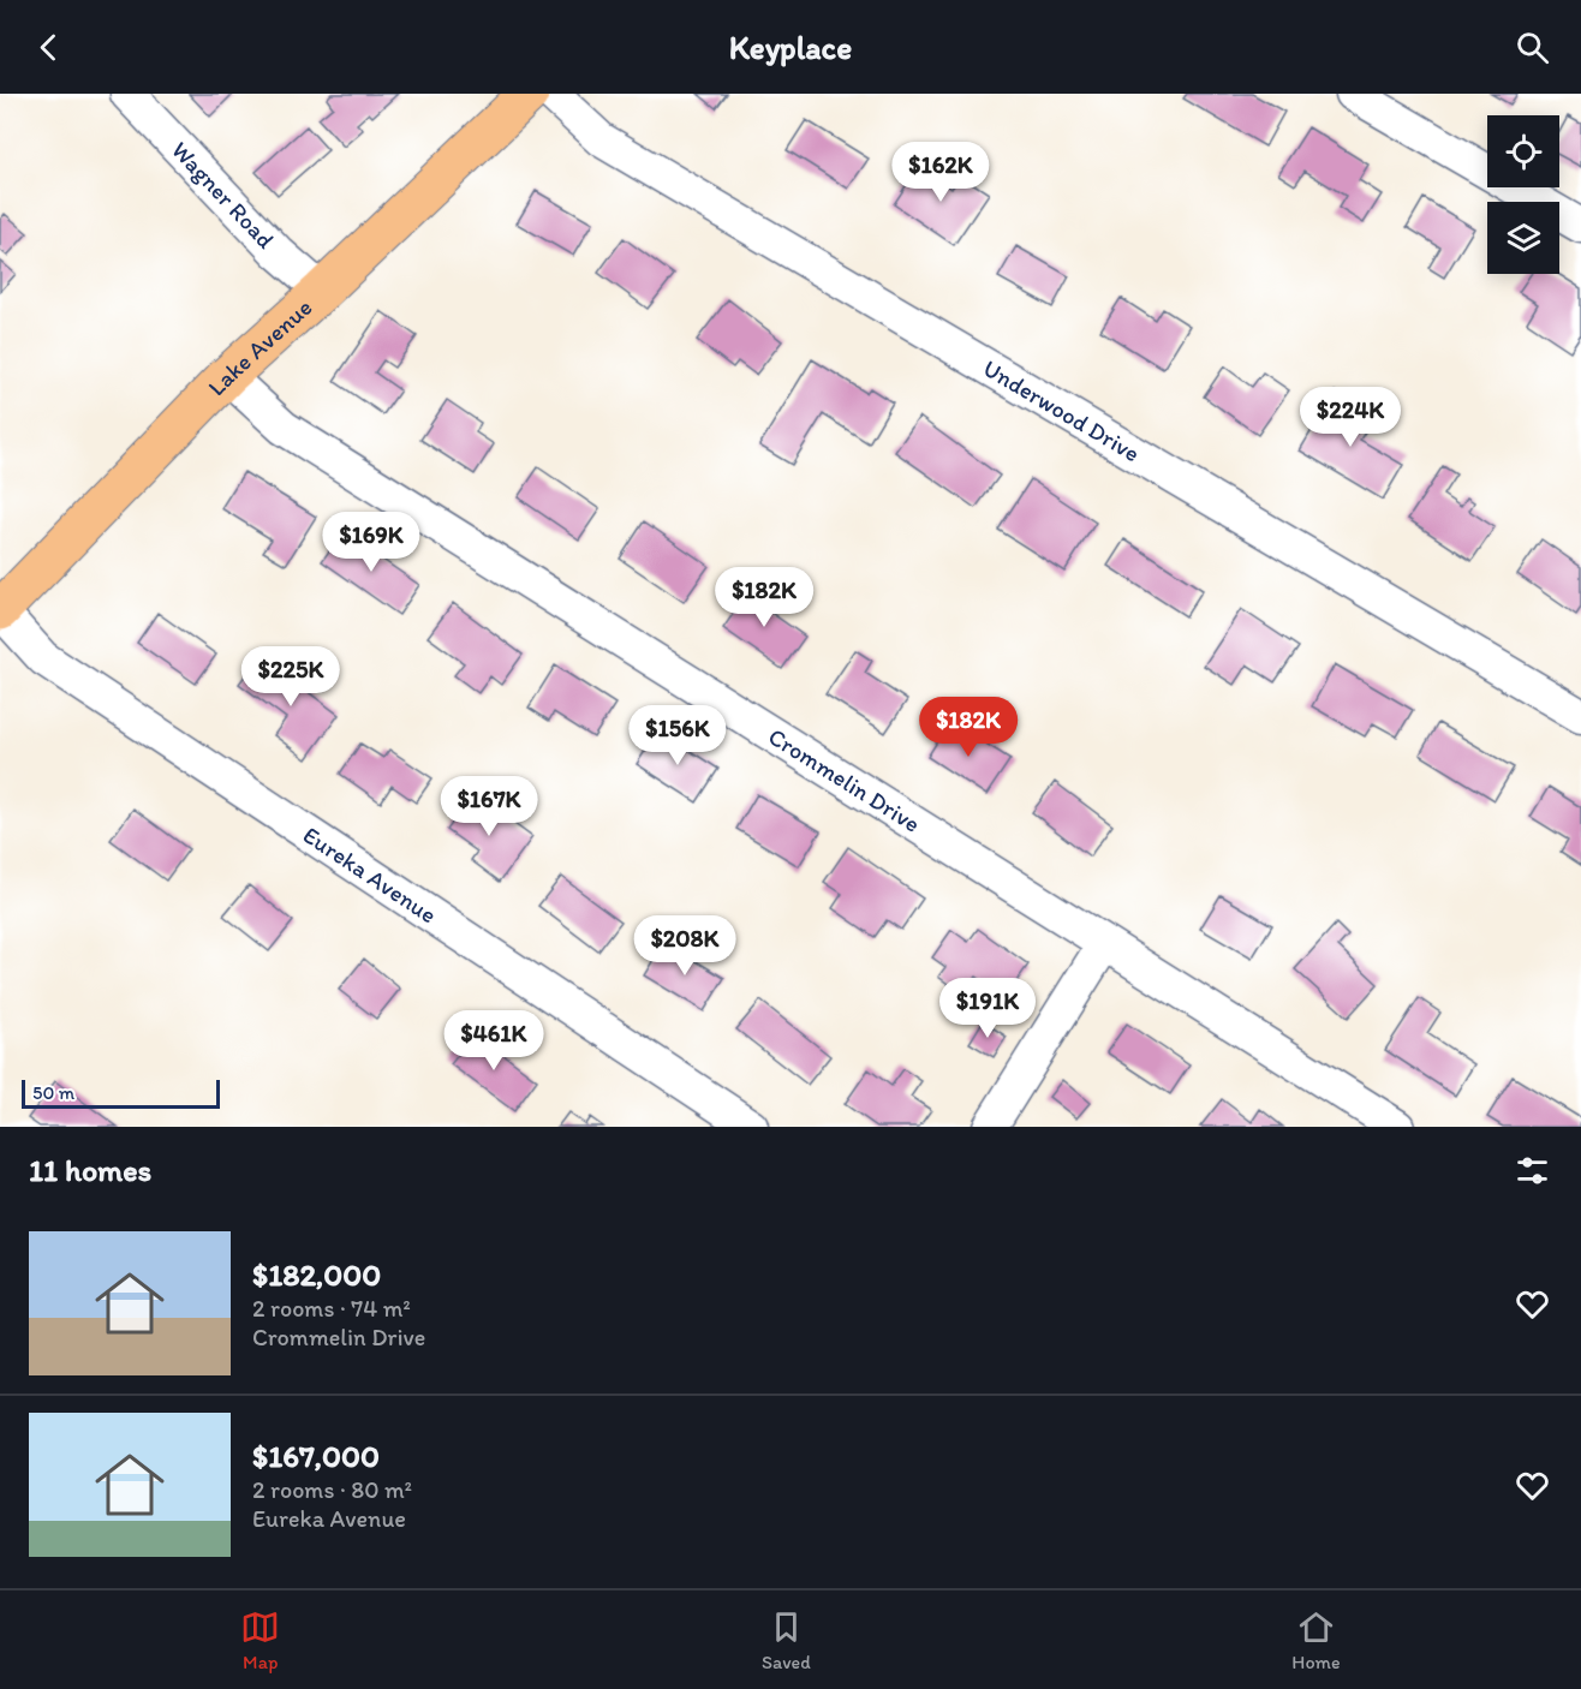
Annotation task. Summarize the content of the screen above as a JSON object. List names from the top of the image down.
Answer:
{
  "streets": {
    "main road": ["Lake Avenue"],
    "street": [
      "Wagner Road",
      "Underwood Drive",
      "Crommelin Drive",
      "Eureka Avenue"
    ]
  },
  "crossings": [
    ["Wagner Road", "Lake Avenue"],
    ["Lake Avenue", "Crommelin Drive"],
    ["Lake Avenue", "Eureka Avenue"]
  ],
  "scale_bar": "50 m",
  "page": {
    "header": "Keyplace",
    "price": [
      "$162K",
      "$224K",
      "$169K",
      "$182K",
      "$225K",
      "$182K",
      "$156K",
      "$167K",
      "$208K",
      "$191K",
      "$461K"
    ],
    "scale": "50 m",
    "heading": "11 homes",
    "list": [
      {
        "name": "$182,000",
        "note": "2 rooms · 74 m² · Crommelin Drive"
      },
      {
        "name": "$167,000",
        "note": "2 rooms · 80 m² · Eureka Avenue"
      }
    ],
    "tabs": ["Map", "Saved", "Home"]
  }
}
